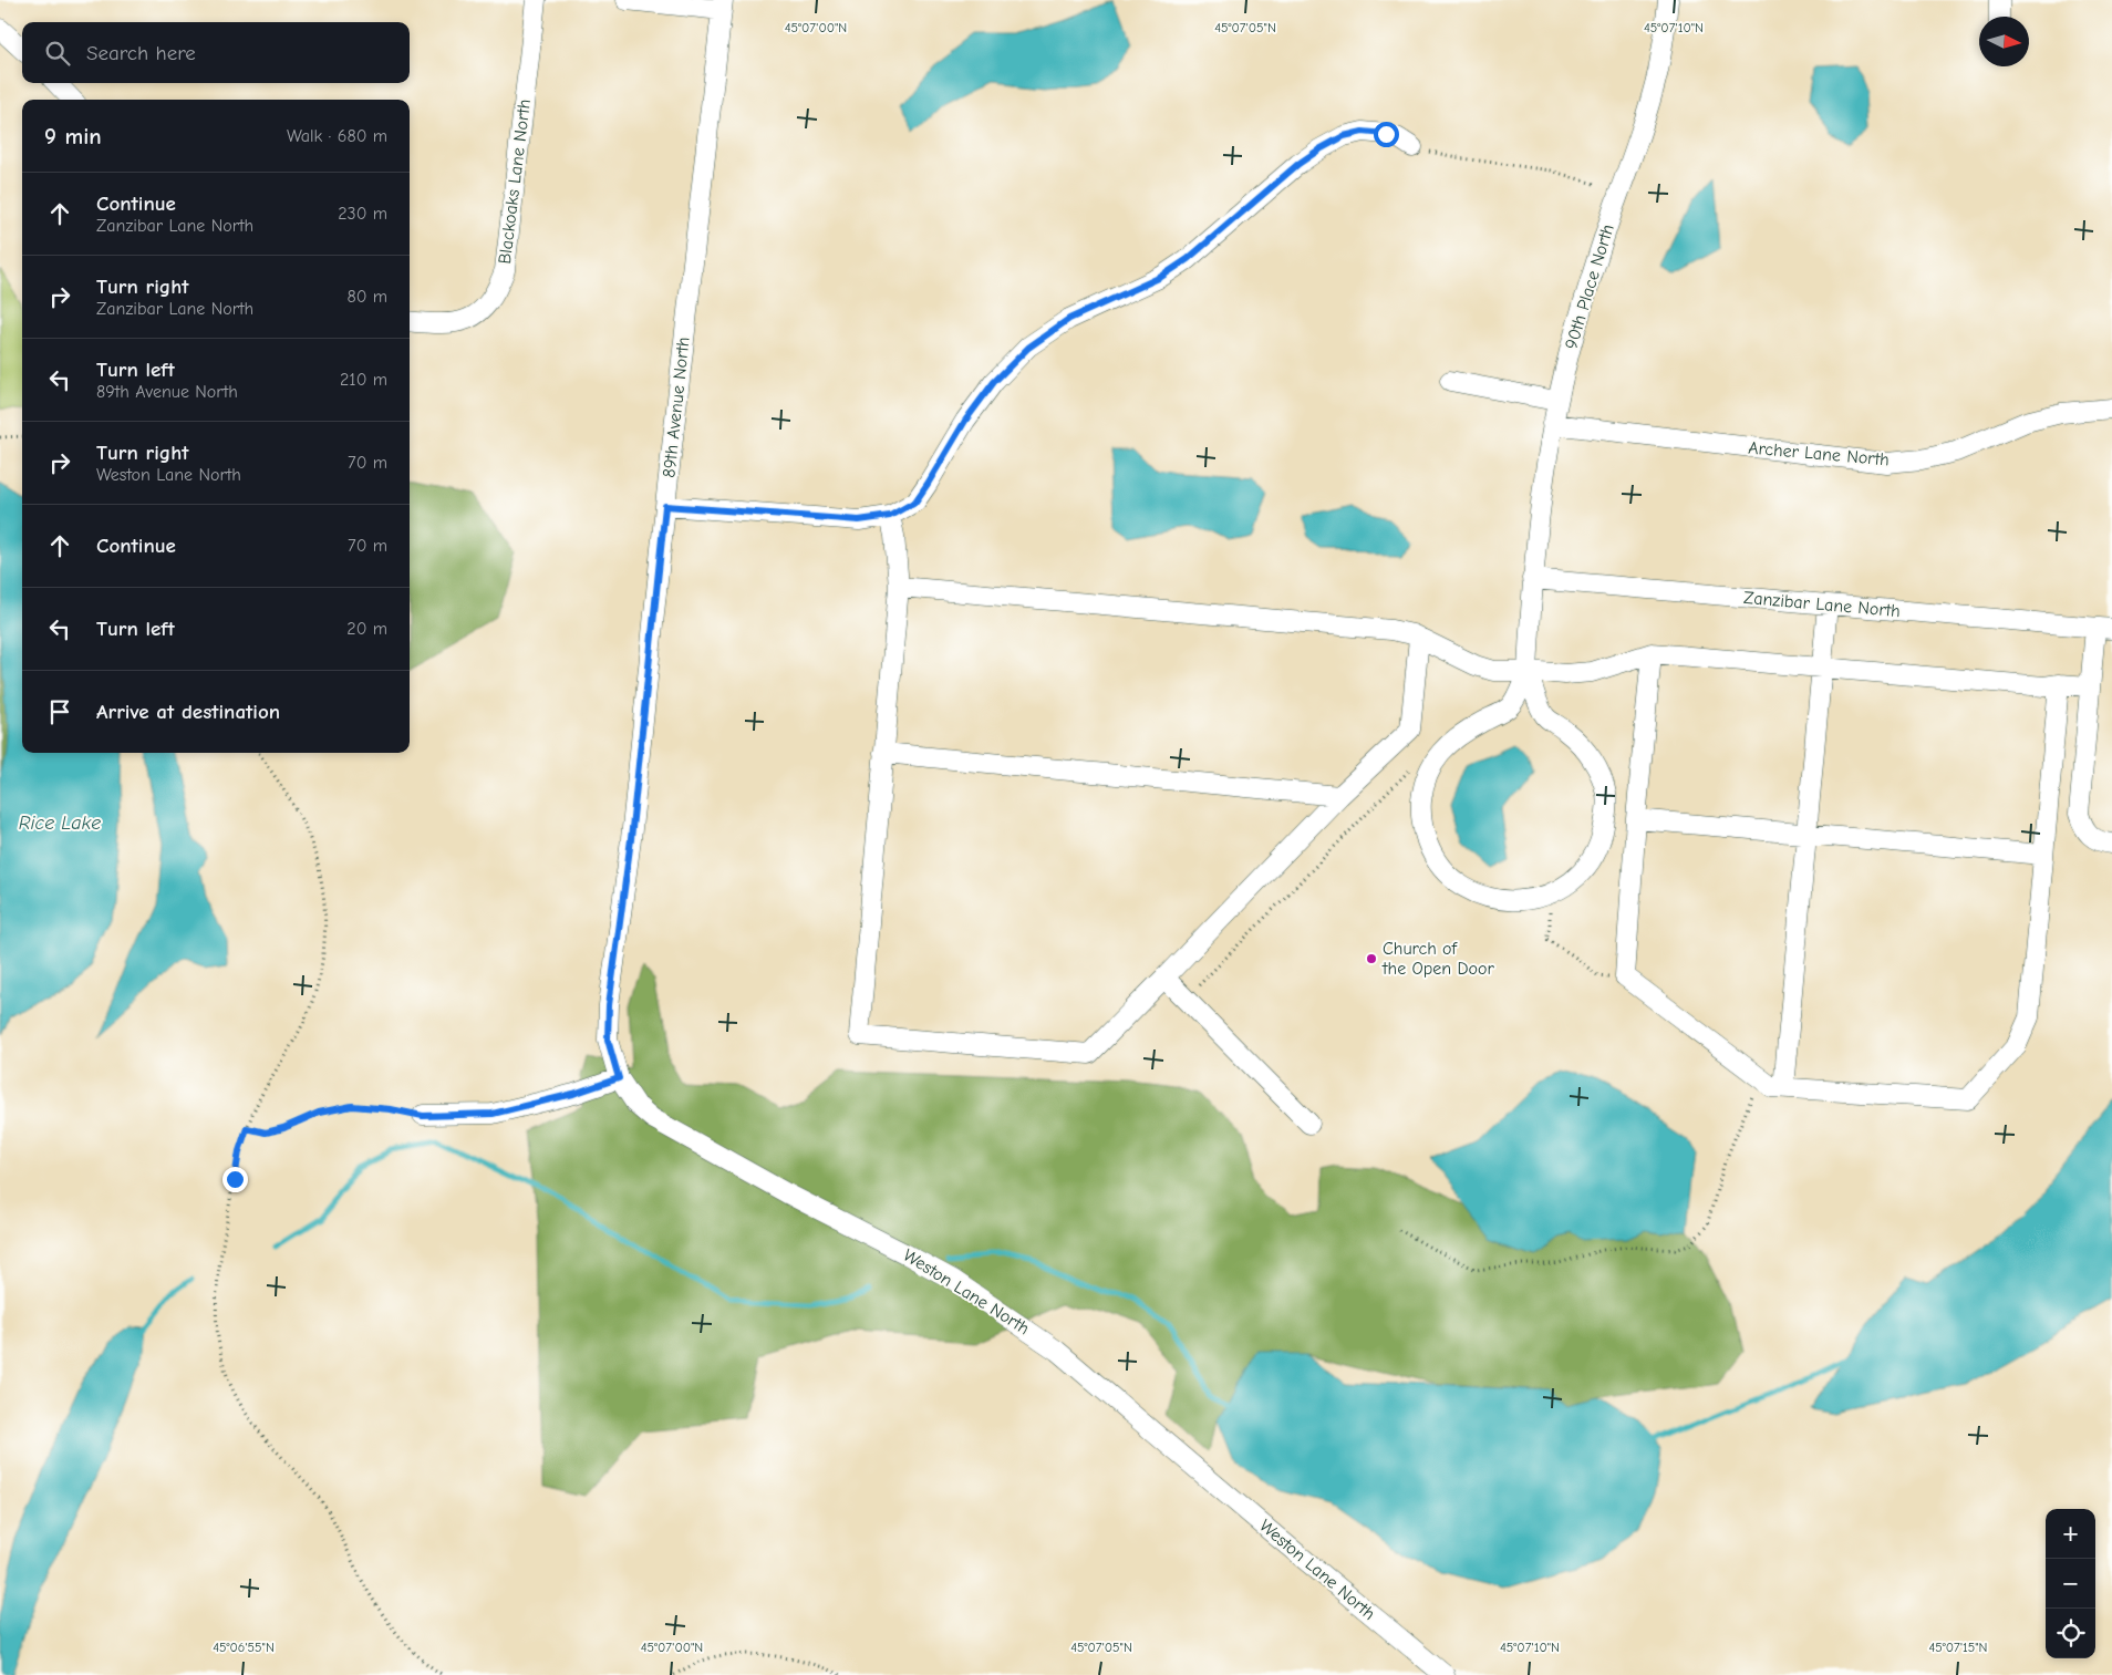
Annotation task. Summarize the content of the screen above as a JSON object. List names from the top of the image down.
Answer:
{
  "streets": {
    "street": [
      "Blackoaks Lane North",
      "90th Place North",
      "89th Avenue North",
      "Archer Lane North",
      "Zanzibar Lane North",
      "Weston Lane North"
    ]
  },
  "crossings": [
    ["90th Place North", "Archer Lane North"],
    ["90th Place North", "Zanzibar Lane North"],
    ["89th Avenue North", "Weston Lane North"]
  ],
  "water": ["Rice Lake"],
  "places": ["Church of the Open Door"],
  "north": "right",
  "page": {
    "search": "Search here",
    "heading": ["9 min", "Walk · 680 m"],
    "list": [
      ["Continue", "Zanzibar Lane North", "230 m"],
      ["Turn right", "Zanzibar Lane North", "80 m"],
      ["Turn left", "89th Avenue North", "210 m"],
      ["Turn right", "Weston Lane North", "70 m"],
      ["Continue", "70 m"],
      ["Turn left", "20 m"],
      "Arrive at destination"
    ],
    "map_buttons": ["+", "−"]
  },
  "coordinates": [
    "45°07'00\"N",
    "45°07'05\"N",
    "45°07'10\"N",
    "45°06'55\"N",
    "45°07'15\"N"
  ]
}
